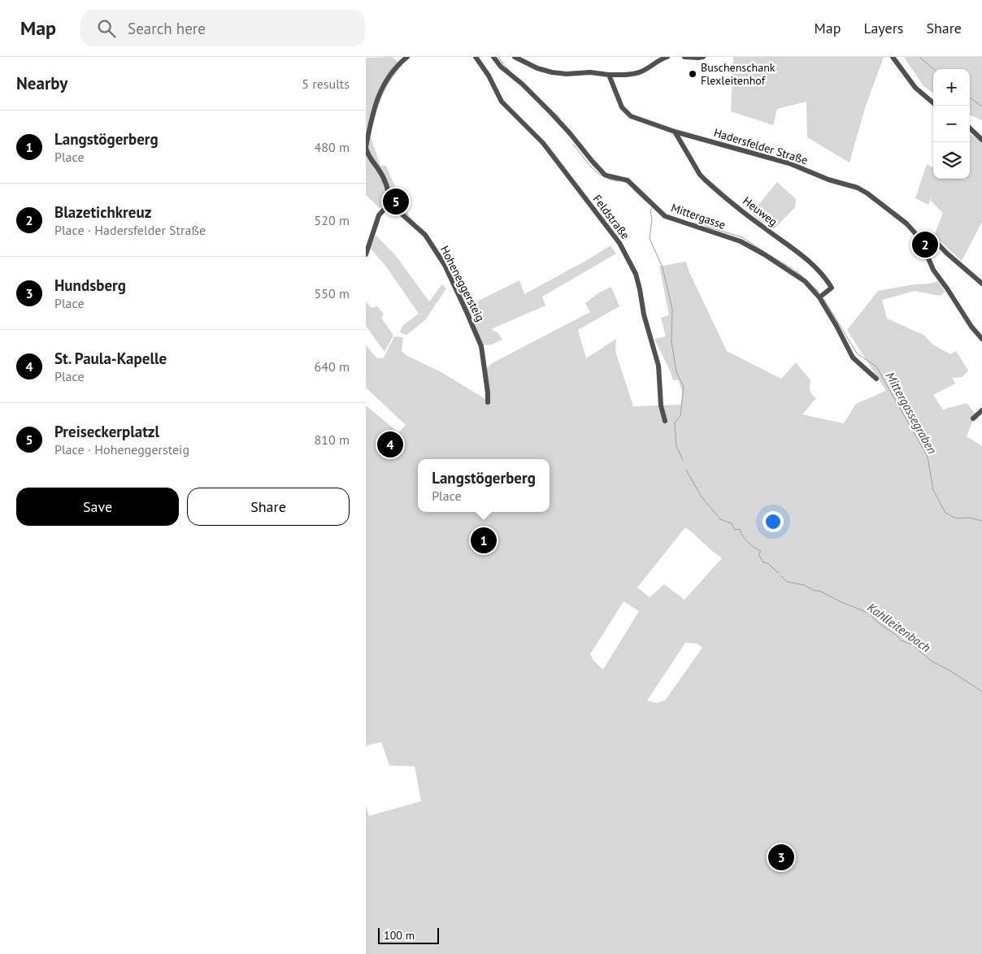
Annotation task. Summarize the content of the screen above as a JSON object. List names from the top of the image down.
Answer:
{
  "streets": {
    "street": [
      "Hadersfelder Straße",
      "Heuweg",
      "Mittergasse",
      "Feldstraße",
      "Hoheneggersteig"
    ]
  },
  "crossings": [
    ["Hadersfelder Straße", "Heuweg"],
    ["Heuweg", "Mittergasse"]
  ],
  "water": ["Mittergassegraben", "Kahlleitenbach"],
  "places": ["Buschenschank Flexleitenhof"],
  "scale_bar": "100 m",
  "page": {
    "header": "Map",
    "search": "Search here",
    "nav": ["Map", "Layers", "Share"],
    "heading": ["Nearby", "5 results"],
    "map_buttons": ["+", "−"],
    "list": [
      {
        "mark": "1",
        "name": "Langstögerberg",
        "note": "Place",
        "value": "480 m"
      },
      {
        "mark": "2",
        "name": "Blazetichkreuz",
        "note": "Place · Hadersfelder Straße",
        "value": "520 m"
      },
      {
        "mark": "3",
        "name": "Hundsberg",
        "note": "Place",
        "value": "550 m"
      },
      {
        "mark": "4",
        "name": "St. Paula-Kapelle",
        "note": "Place",
        "value": "640 m"
      },
      {
        "mark": "5",
        "name": "Preiseckerplatzl",
        "note": "Place · Hoheneggersteig",
        "value": "810 m"
      }
    ],
    "pins": [
      "5",
      "2",
      "4",
      "1",
      "3"
    ],
    "popup": ["Langstögerberg", "Place"],
    "buttons": ["Save", "Share"],
    "scale": "100 m"
  }
}
